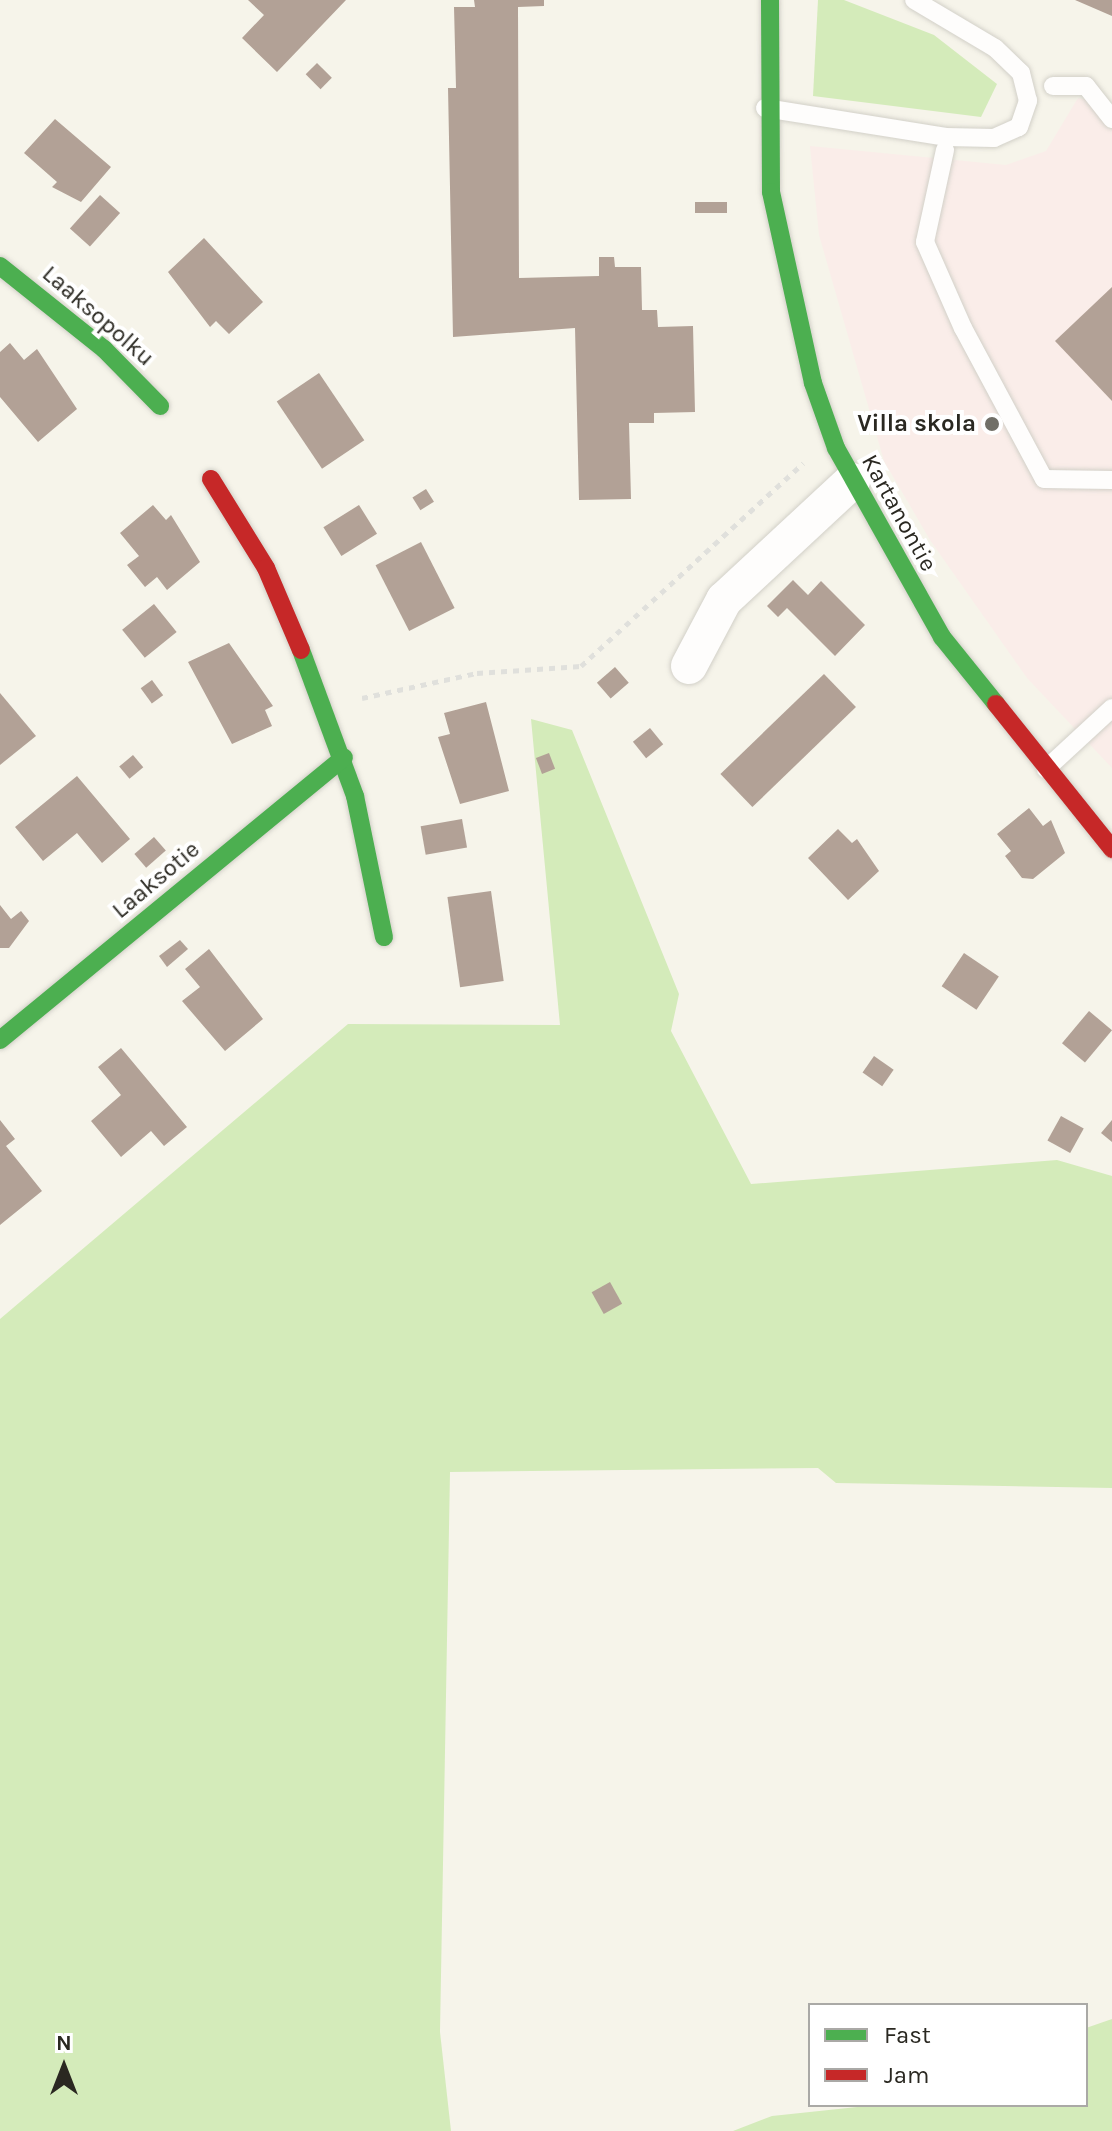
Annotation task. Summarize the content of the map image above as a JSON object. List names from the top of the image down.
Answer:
{
  "streets": {
    "street": ["Laaksopolku", "Kartanontie", "Laaksotie"]
  },
  "places": ["Villa skola"],
  "legend": ["Fast", "Jam"],
  "north": "top"
}
